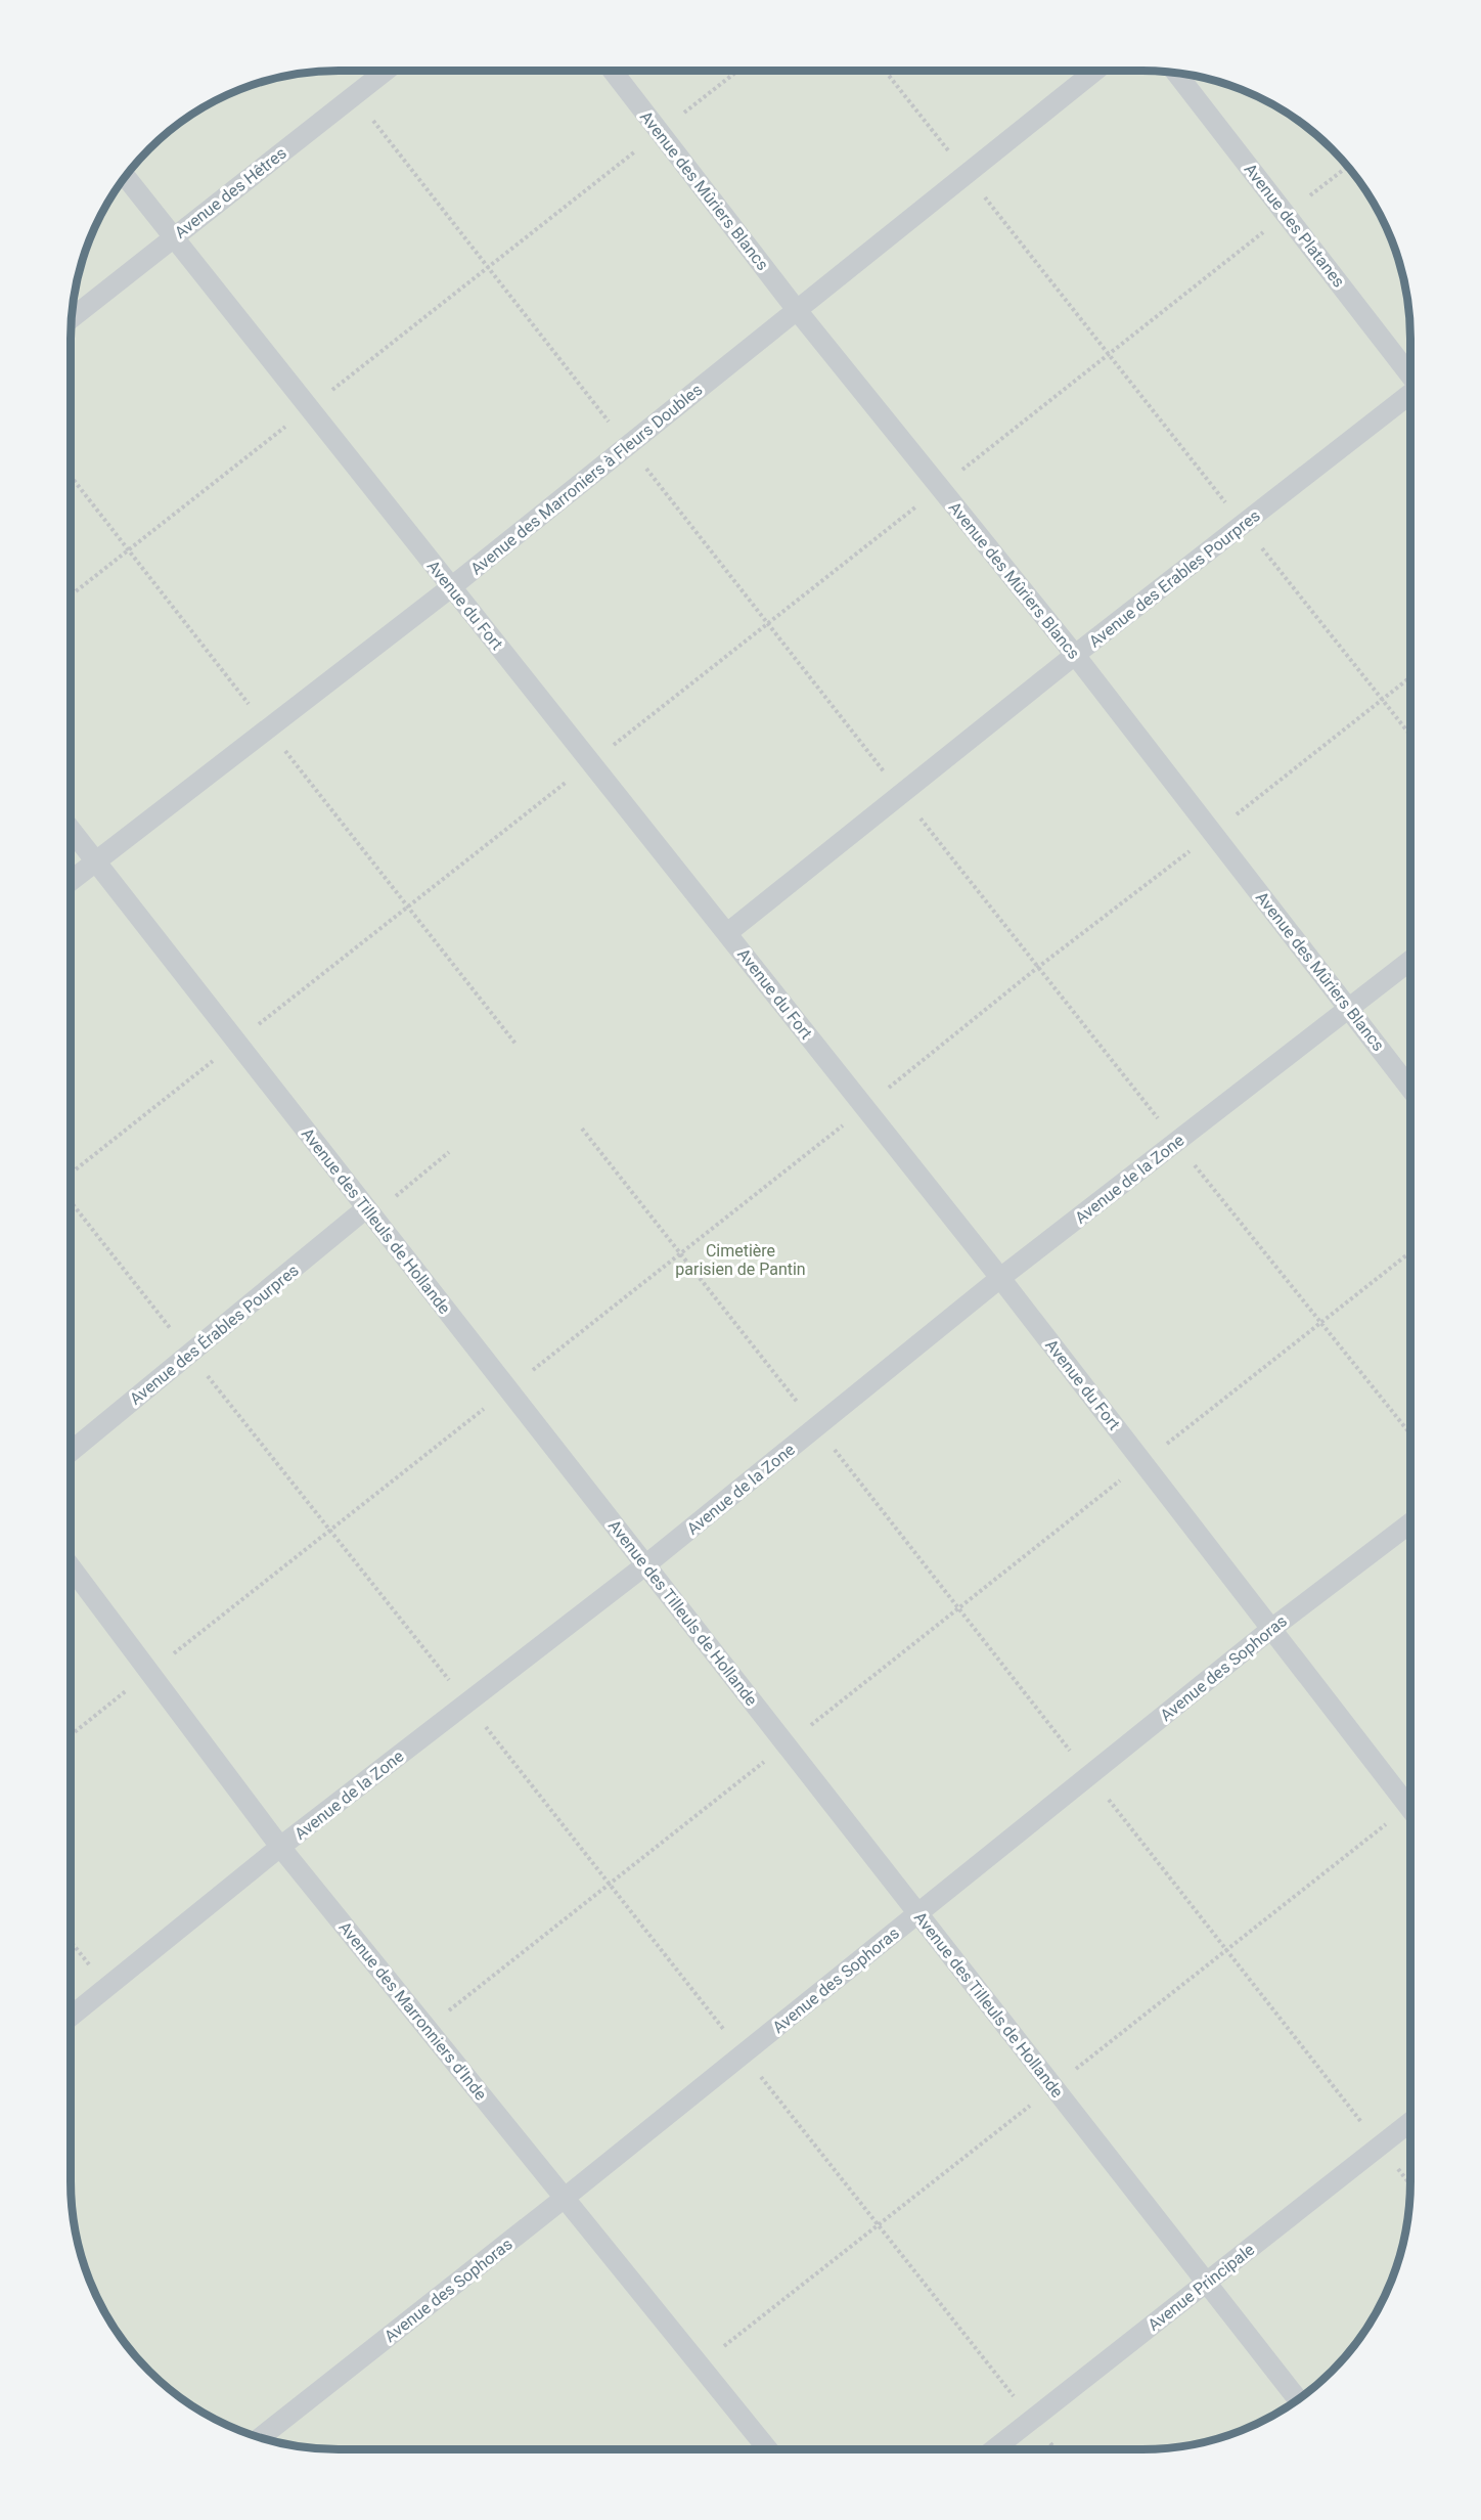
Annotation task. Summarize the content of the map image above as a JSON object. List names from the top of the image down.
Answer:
{
  "streets": {
    "lane": [
      "Avenue des Mûriers Blancs",
      "Avenue des Hêtres",
      "Avenue des Platanes",
      "Avenue des Marroniers à Fleurs Doubles",
      "Avenue des Erables Pourpres",
      "Avenue du Fort",
      "Avenue de la Zone",
      "Avenue des Tilleuls de Hollande",
      "Avenue des Érables Pourpres",
      "Avenue des Sophoras",
      "Avenue des Marronniers d'Inde",
      "Avenue Principale"
    ]
  },
  "crossings": [
    ["Avenue des Mûriers Blancs", "Avenue des Marroniers à Fleurs Doubles"],
    ["Avenue des Mûriers Blancs", "Avenue des Erables Pourpres"],
    ["Avenue des Mûriers Blancs", "Avenue de la Zone"],
    ["Avenue des Hêtres", "Avenue du Fort"],
    ["Avenue des Marroniers à Fleurs Doubles", "Avenue du Fort"],
    ["Avenue des Marroniers à Fleurs Doubles", "Avenue des Tilleuls de Hollande"],
    ["Avenue des Erables Pourpres", "Avenue du Fort"],
    ["Avenue du Fort", "Avenue de la Zone"],
    ["Avenue du Fort", "Avenue des Sophoras"],
    ["Avenue de la Zone", "Avenue des Tilleuls de Hollande"],
    ["Avenue de la Zone", "Avenue des Marronniers d'Inde"],
    ["Avenue des Tilleuls de Hollande", "Avenue des Érables Pourpres"],
    ["Avenue des Tilleuls de Hollande", "Avenue des Sophoras"],
    ["Avenue des Tilleuls de Hollande", "Avenue Principale"],
    ["Avenue des Sophoras", "Avenue des Marronniers d'Inde"]
  ],
  "parks": ["Cimetière parisien de Pantin"]
}
